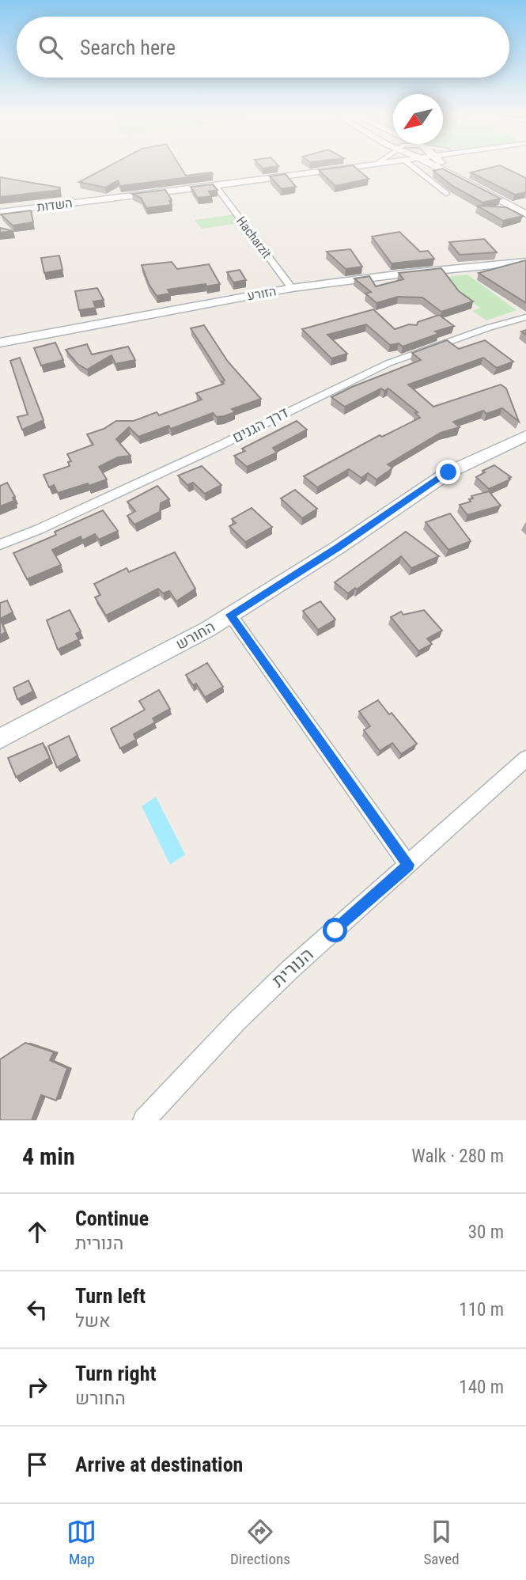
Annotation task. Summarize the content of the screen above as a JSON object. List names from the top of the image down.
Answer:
{
  "streets": {
    "street": [
      "השדות",
      "Hacharzit",
      "הזורע",
      "דרך הגנים",
      "החורש",
      "הנורית"
    ]
  },
  "crossings": [
    ["השדות", "Hacharzit"],
    ["Hacharzit", "הזורע"]
  ],
  "north": "bottom left",
  "page": {
    "search": "Search here",
    "heading": ["4 min", "Walk · 280 m"],
    "list": [
      ["Continue", "הנורית", "30 m"],
      ["Turn left", "אשל", "110 m"],
      ["Turn right", "החורש", "140 m"],
      "Arrive at destination"
    ],
    "nav": ["Map", "Directions", "Saved"]
  }
}
